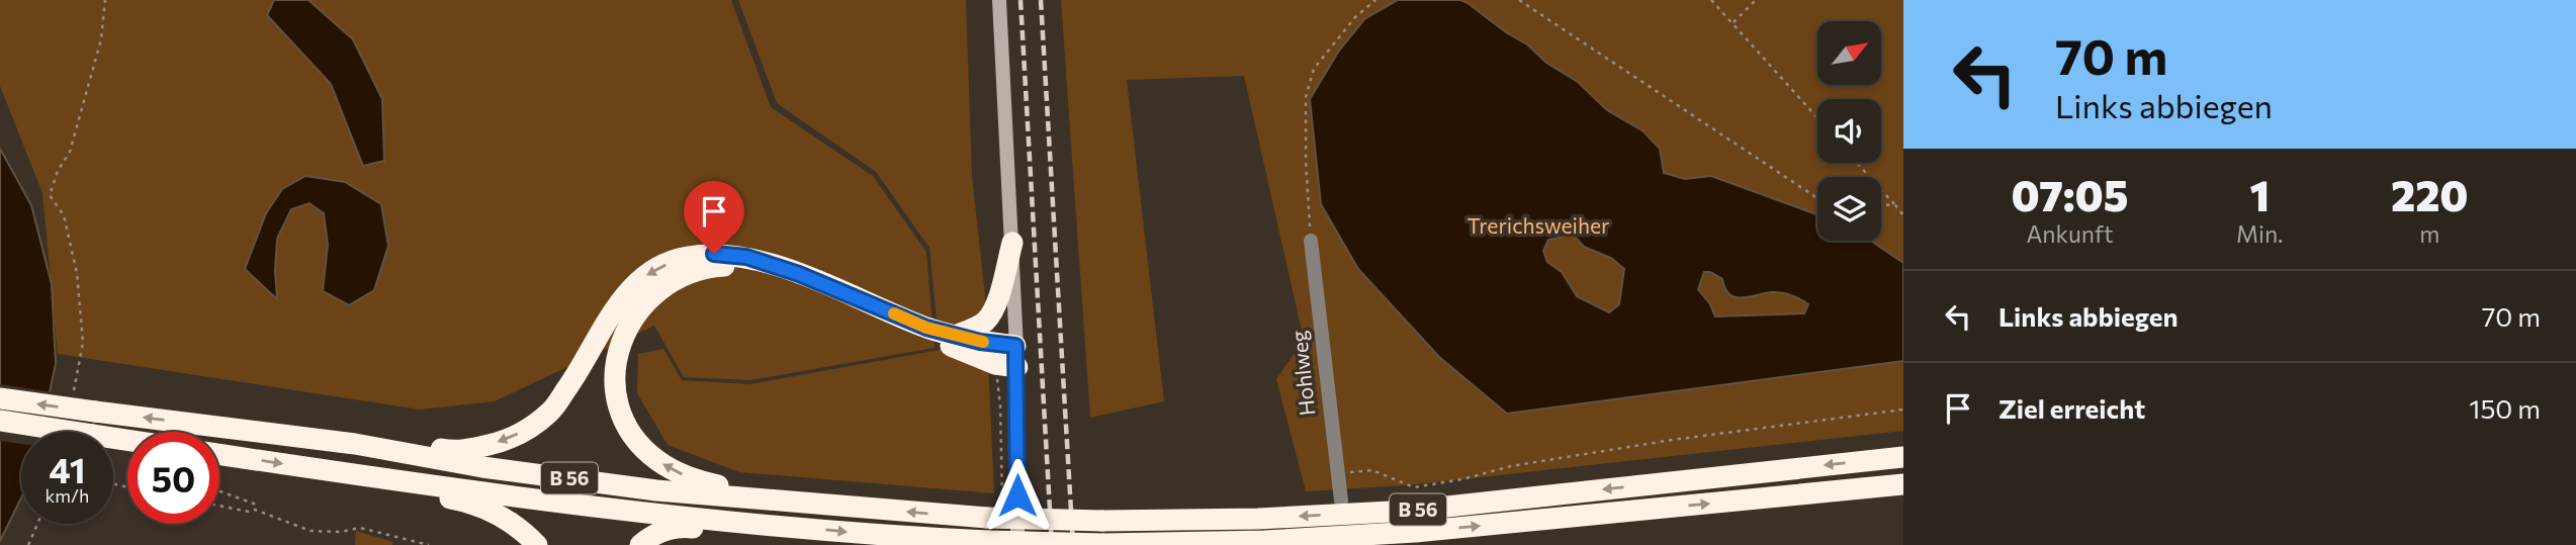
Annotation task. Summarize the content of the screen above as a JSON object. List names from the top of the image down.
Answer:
{
  "streets": {
    "highway": ["B 56"],
    "street": ["Hohlweg"]
  },
  "parks": ["Trerichsweiher"],
  "north": "top right",
  "page": {
    "turn": ["70 m", "Links abbiegen"],
    "eta": [
      "07:05",
      "Ankunft",
      "1",
      "Min.",
      "220",
      "m"
    ],
    "list": [
      {
        "name": "Links abbiegen",
        "value": "70 m"
      },
      {
        "name": "Ziel erreicht",
        "value": "150 m"
      }
    ],
    "speed": "41 km/h",
    "limit": "50"
  }
}
